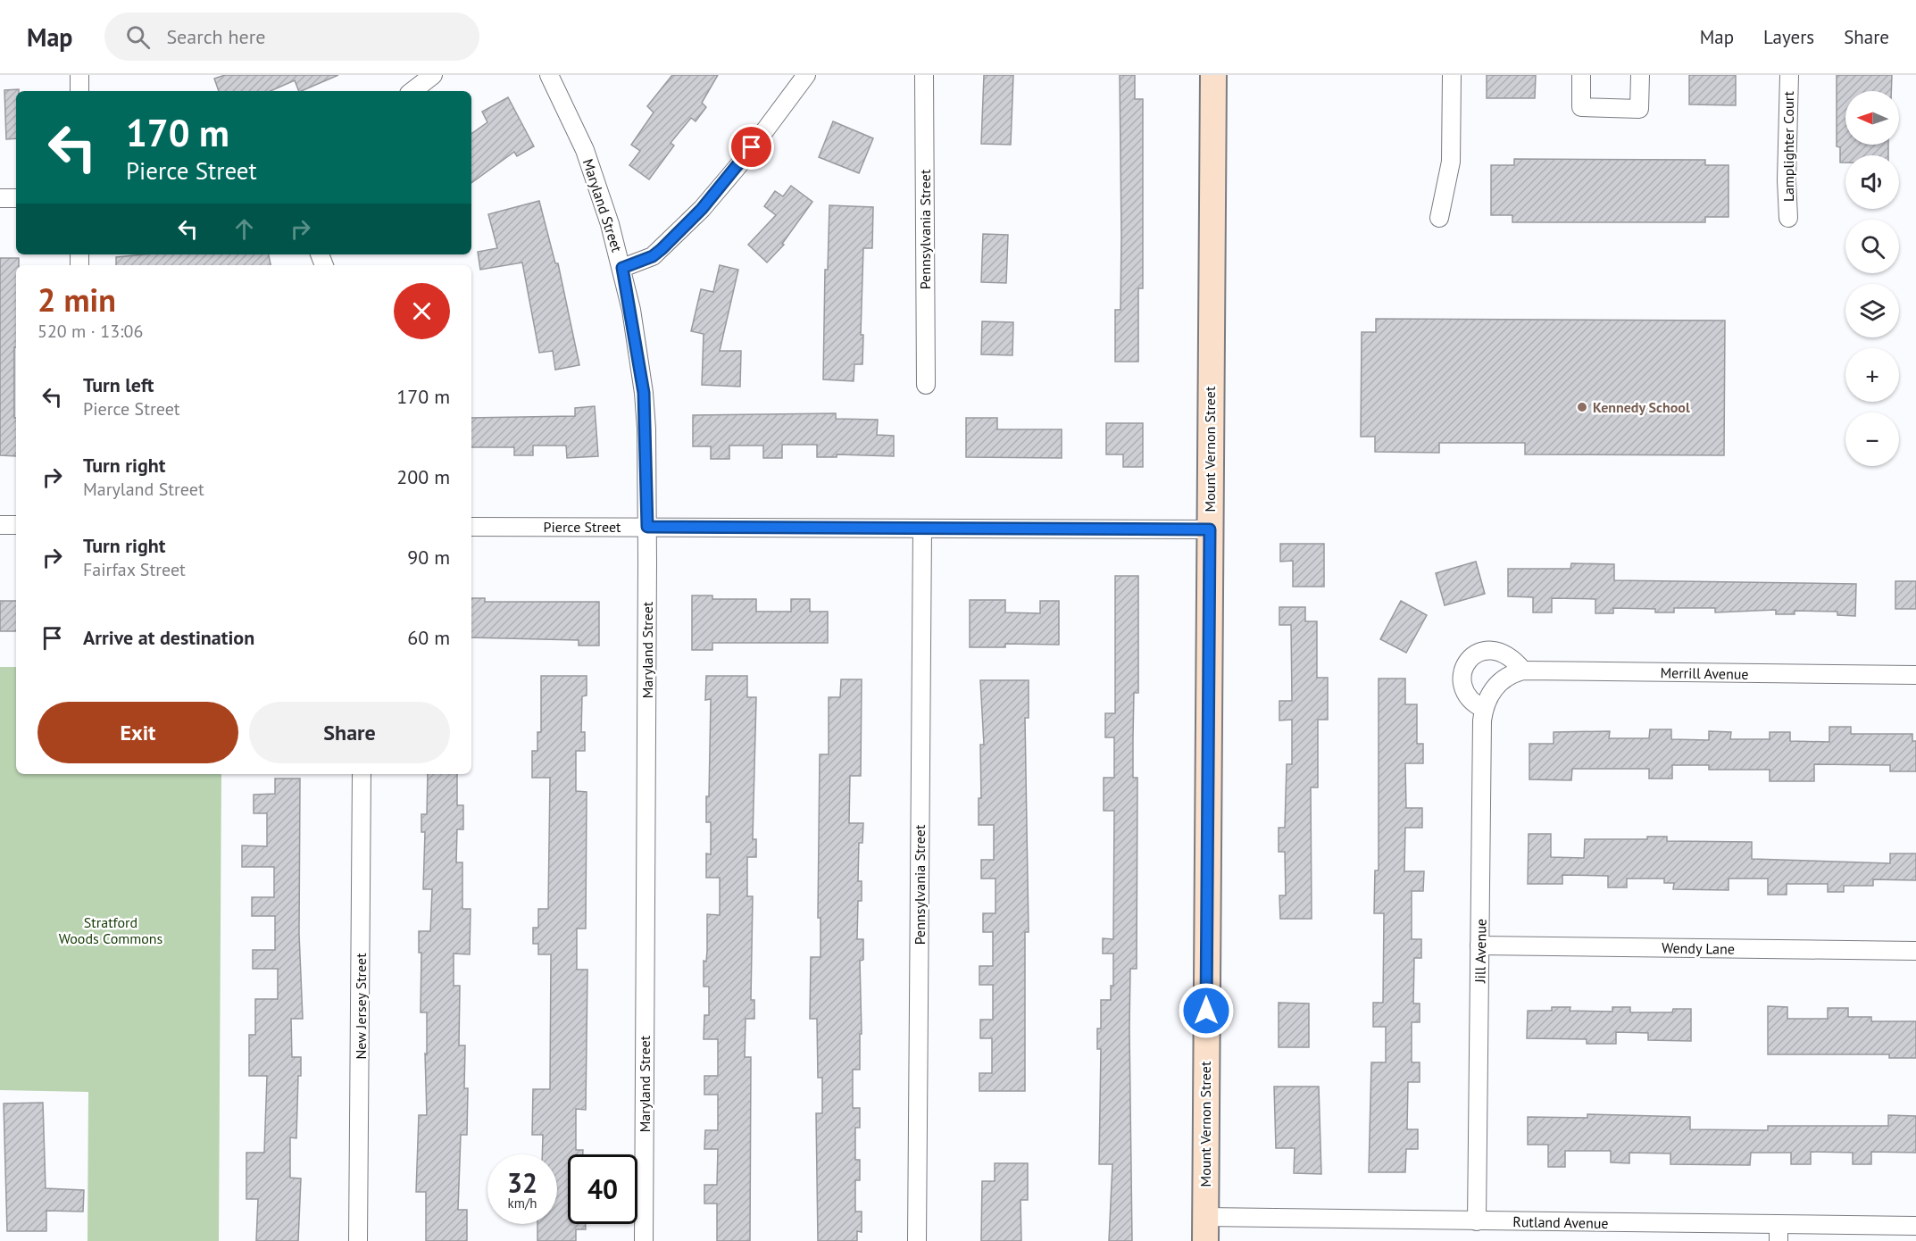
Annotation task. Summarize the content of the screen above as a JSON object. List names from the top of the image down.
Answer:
{
  "streets": {
    "street": [
      "Lamplighter Court",
      "Maryland Street",
      "Pennsylvania Street",
      "Mount Vernon Street",
      "Pierce Street",
      "Merrill Avenue",
      "Wendy Lane",
      "Jill Avenue",
      "New Jersey Street",
      "Rutland Avenue"
    ]
  },
  "crossings": [
    ["Maryland Street", "Pierce Street"],
    ["Pennsylvania Street", "Pierce Street"],
    ["Mount Vernon Street", "Pierce Street"],
    ["Mount Vernon Street", "Rutland Avenue"],
    ["Merrill Avenue", "Jill Avenue"],
    ["Wendy Lane", "Jill Avenue"],
    ["Jill Avenue", "Rutland Avenue"]
  ],
  "parks": ["Stratford Woods Commons"],
  "places": ["Kennedy School"],
  "north": "left",
  "page": {
    "header": "Map",
    "search": "Search here",
    "nav": ["Map", "Layers", "Share"],
    "map_buttons": ["+", "−"],
    "turn": ["170 m", "Pierce Street"],
    "heading": ["2 min", "520 m · 13:06"],
    "list": [
      {
        "name": "Turn left",
        "note": "Pierce Street",
        "value": "170 m"
      },
      {
        "name": "Turn right",
        "note": "Maryland Street",
        "value": "200 m"
      },
      {
        "name": "Turn right",
        "note": "Fairfax Street",
        "value": "90 m"
      },
      {
        "name": "Arrive at destination",
        "value": "60 m"
      }
    ],
    "buttons": ["Exit", "Share"],
    "speed": "32 km/h",
    "limit": "40"
  }
}
